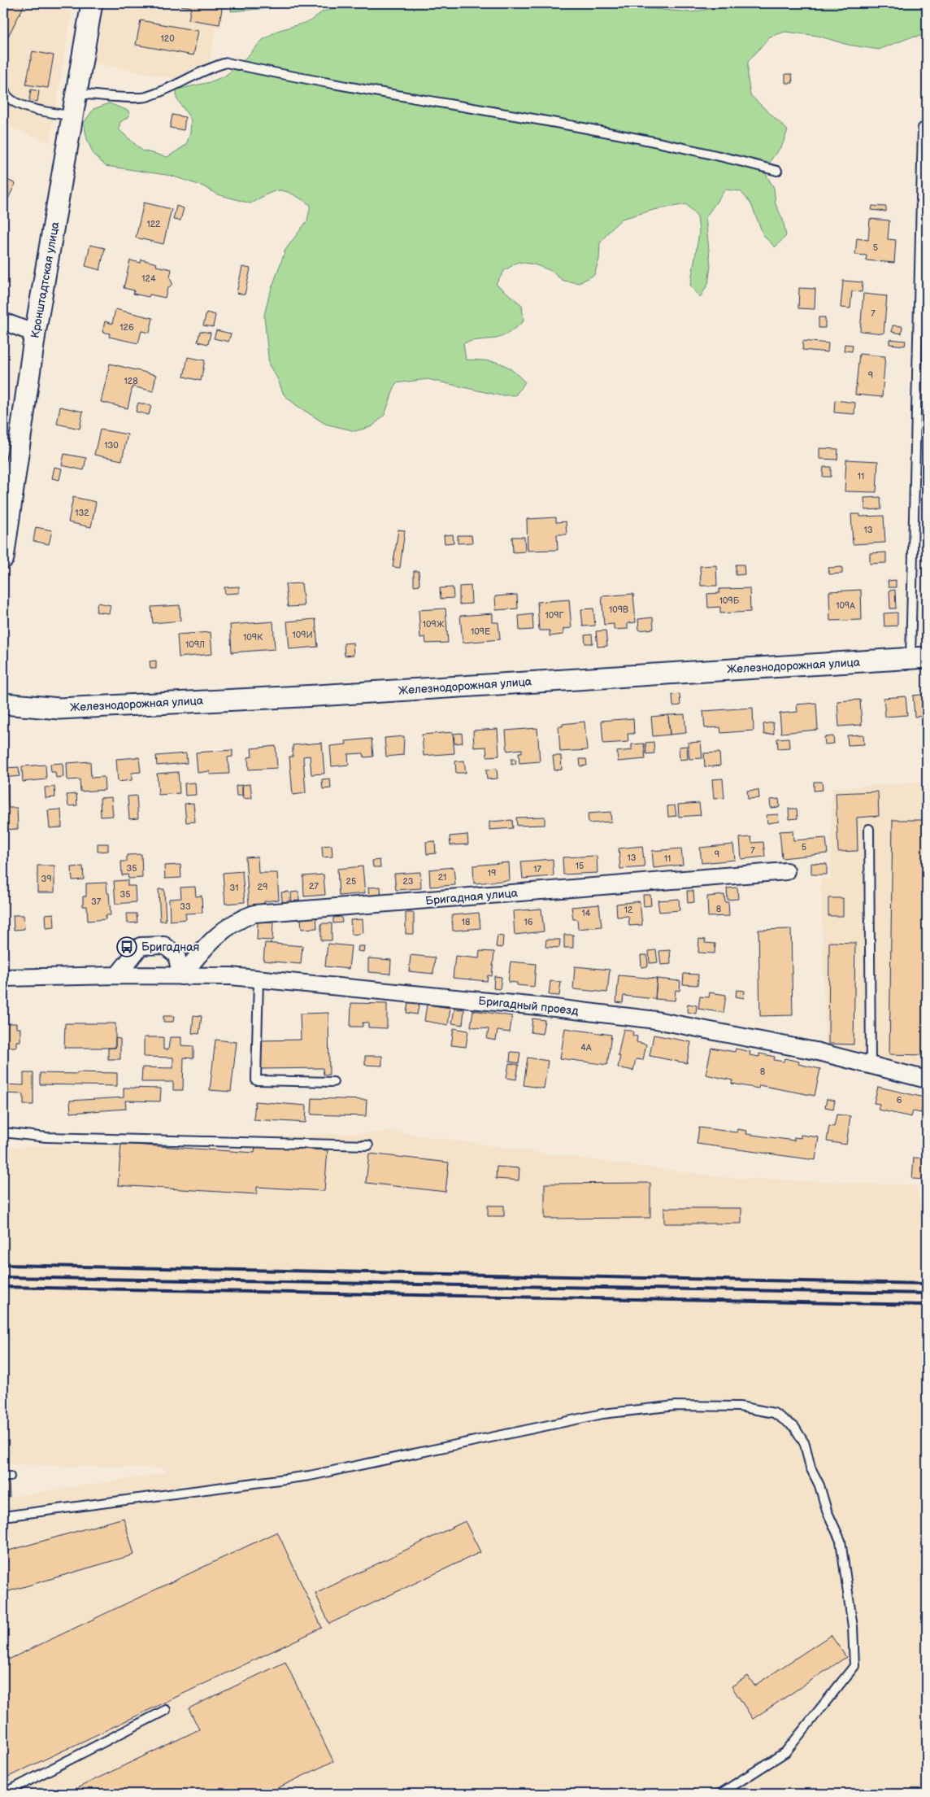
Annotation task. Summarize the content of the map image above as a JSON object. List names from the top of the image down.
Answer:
{
  "streets": {
    "street": [
      "Кронштадтская улица",
      "Железнодорожная улица",
      "Бригадная улица",
      "Бригадный проезд"
    ]
  },
  "crossings": [
    ["Бригадная улица", "Бригадный проезд"]
  ],
  "places": {
    "bus stop": ["Бригадная"]
  },
  "house_numbers": [
    "120",
    "122",
    "5",
    "124",
    "7",
    "126",
    "9",
    "128",
    "130",
    "11",
    "132",
    "13",
    "109Б",
    "109А",
    "109В",
    "109Г",
    "109Ж",
    "109Е",
    "109И",
    "109К",
    "109Л",
    "5",
    "7",
    "9",
    "13",
    "11",
    "15",
    "35",
    "17",
    "19",
    "21",
    "39",
    "25",
    "23",
    "27",
    "29",
    "31",
    "35",
    "37",
    "33",
    "8",
    "12",
    "14",
    "18",
    "16",
    "4А",
    "8",
    "6"
  ]
}
